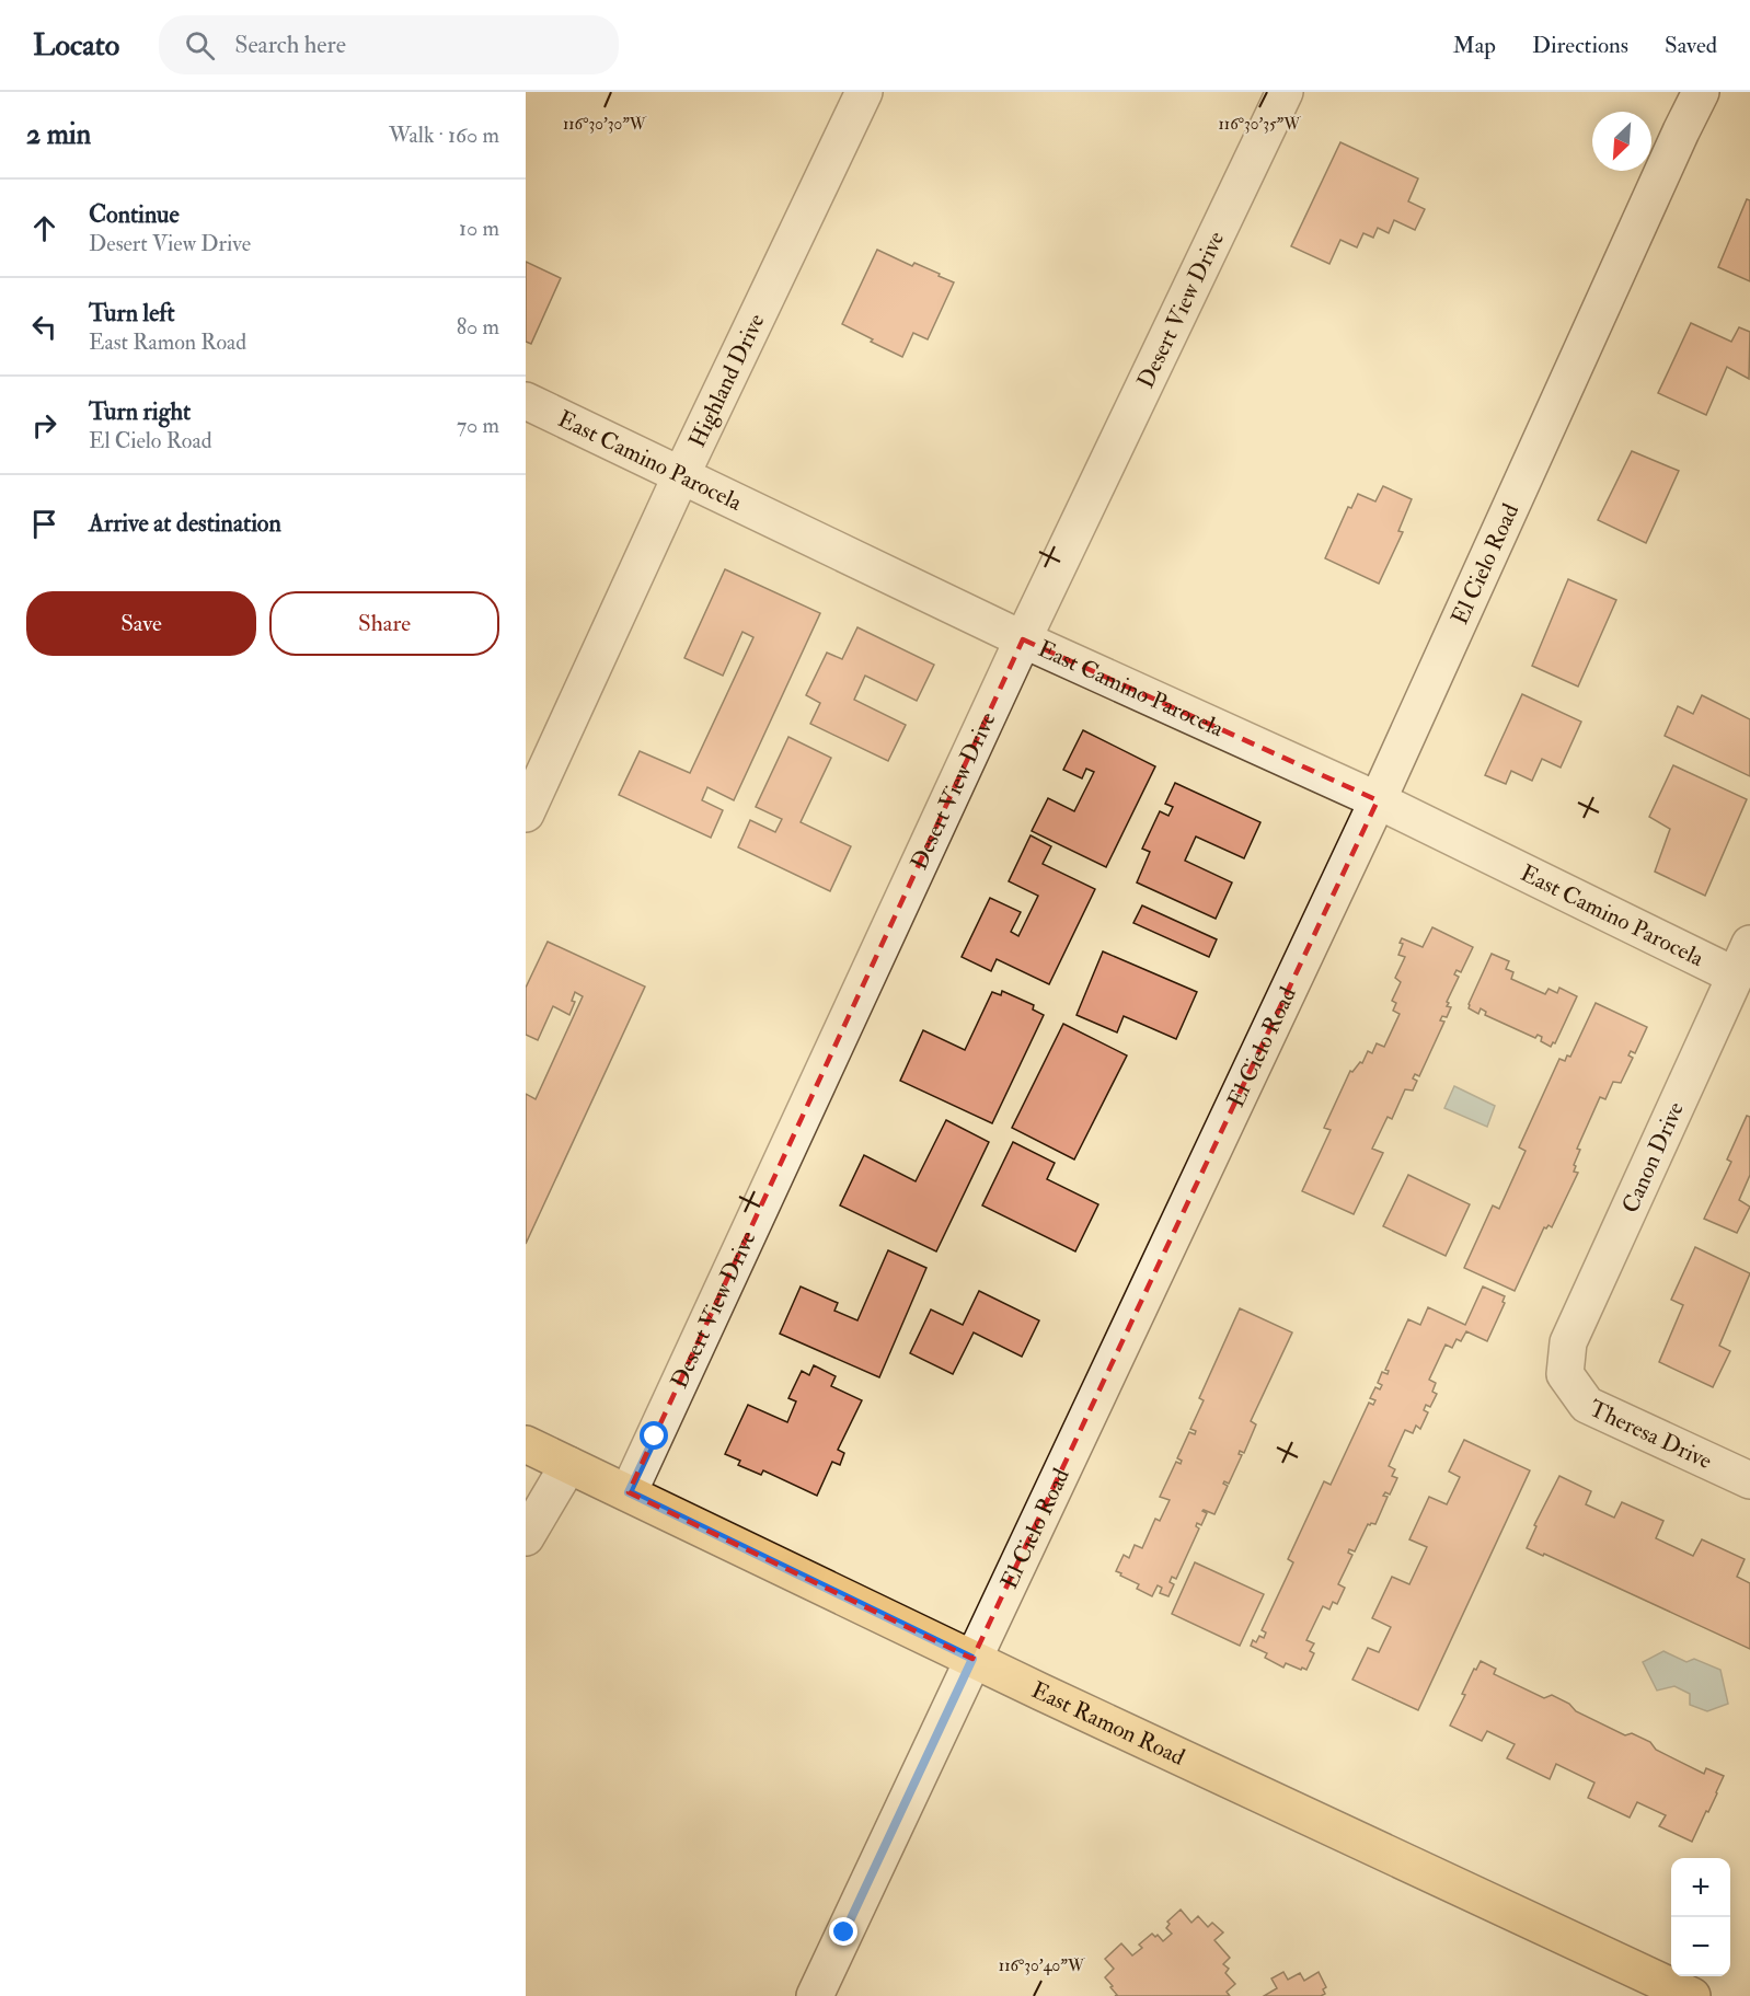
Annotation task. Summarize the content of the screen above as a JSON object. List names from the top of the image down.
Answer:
{
  "streets": {
    "main road": ["East Ramon Road"],
    "street": [
      "Desert View Drive",
      "Highland Drive",
      "East Camino Parocela",
      "El Cielo Road",
      "Canon Drive",
      "Theresa Drive"
    ]
  },
  "crossings": [
    ["Desert View Drive", "East Camino Parocela"],
    ["Desert View Drive", "East Ramon Road"],
    ["Highland Drive", "East Camino Parocela"],
    ["East Camino Parocela", "El Cielo Road"],
    ["East Camino Parocela", "Canon Drive"],
    ["El Cielo Road", "East Ramon Road"],
    ["Canon Drive", "Theresa Drive"]
  ],
  "north": "bottom left",
  "page": {
    "header": "Locato",
    "search": "Search here",
    "nav": ["Map", "Directions", "Saved"],
    "heading": ["2 min", "Walk · 160 m"],
    "list": [
      ["Continue", "Desert View Drive", "10 m"],
      ["Turn left", "East Ramon Road", "80 m"],
      ["Turn right", "El Cielo Road", "70 m"],
      "Arrive at destination"
    ],
    "buttons": ["Save", "Share"],
    "map_buttons": ["+", "−"]
  },
  "coordinates": ["116°30'30\"W", "116°30'35\"W", "116°30'40\"W"]
}
